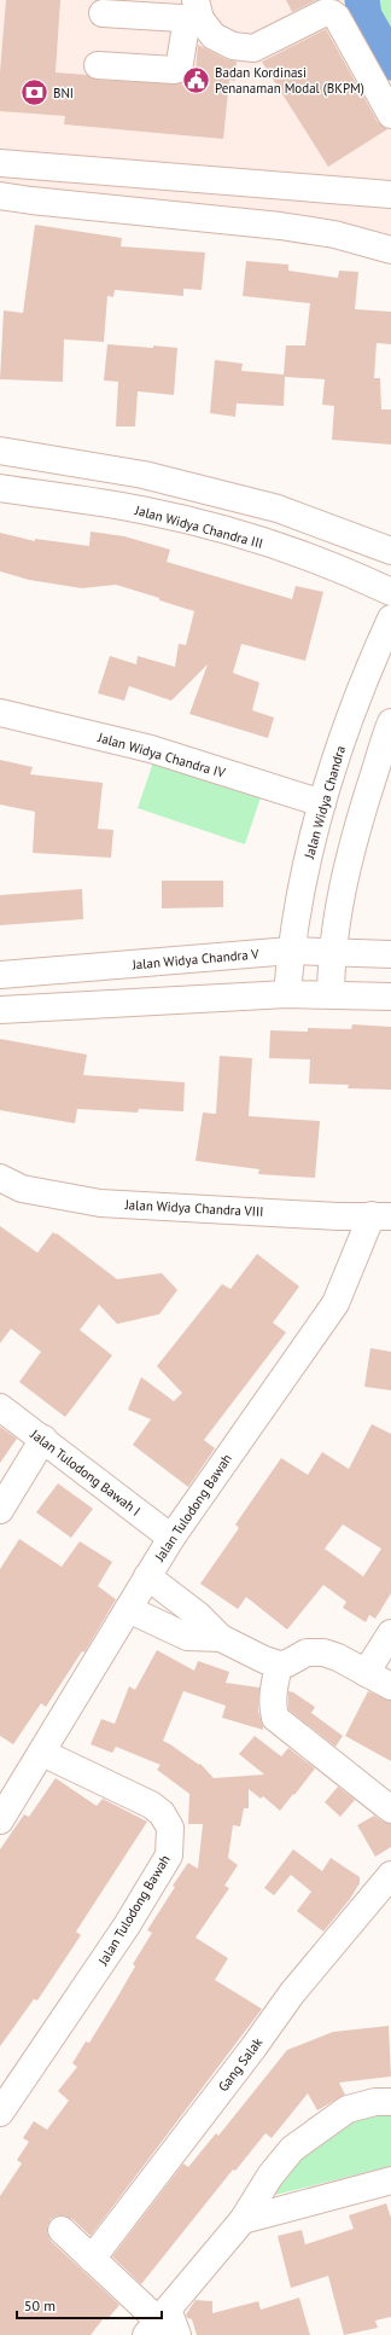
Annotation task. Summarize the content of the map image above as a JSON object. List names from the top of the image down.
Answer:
{
  "streets": {
    "street": [
      "Jalan Widya Chandra III",
      "Jalan Widya Chandra IV",
      "Jalan Widya Chandra",
      "Jalan Widya Chandra V",
      "Jalan Widya Chandra VIII",
      "Jalan Tulodong Bawah I",
      "Jalan Tulodong Bawah",
      "Gang Salak"
    ]
  },
  "crossings": [
    ["Jalan Widya Chandra IV", "Jalan Widya Chandra"],
    ["Jalan Widya Chandra", "Jalan Widya Chandra V"],
    ["Jalan Widya Chandra VIII", "Jalan Tulodong Bawah"],
    ["Jalan Tulodong Bawah I", "Jalan Tulodong Bawah"]
  ],
  "places": {
    "public building": ["Badan Kordinasi Penanaman Modal (BKPM)"],
    "bank": ["BNI"]
  },
  "scale_bar": "50 m"
}
